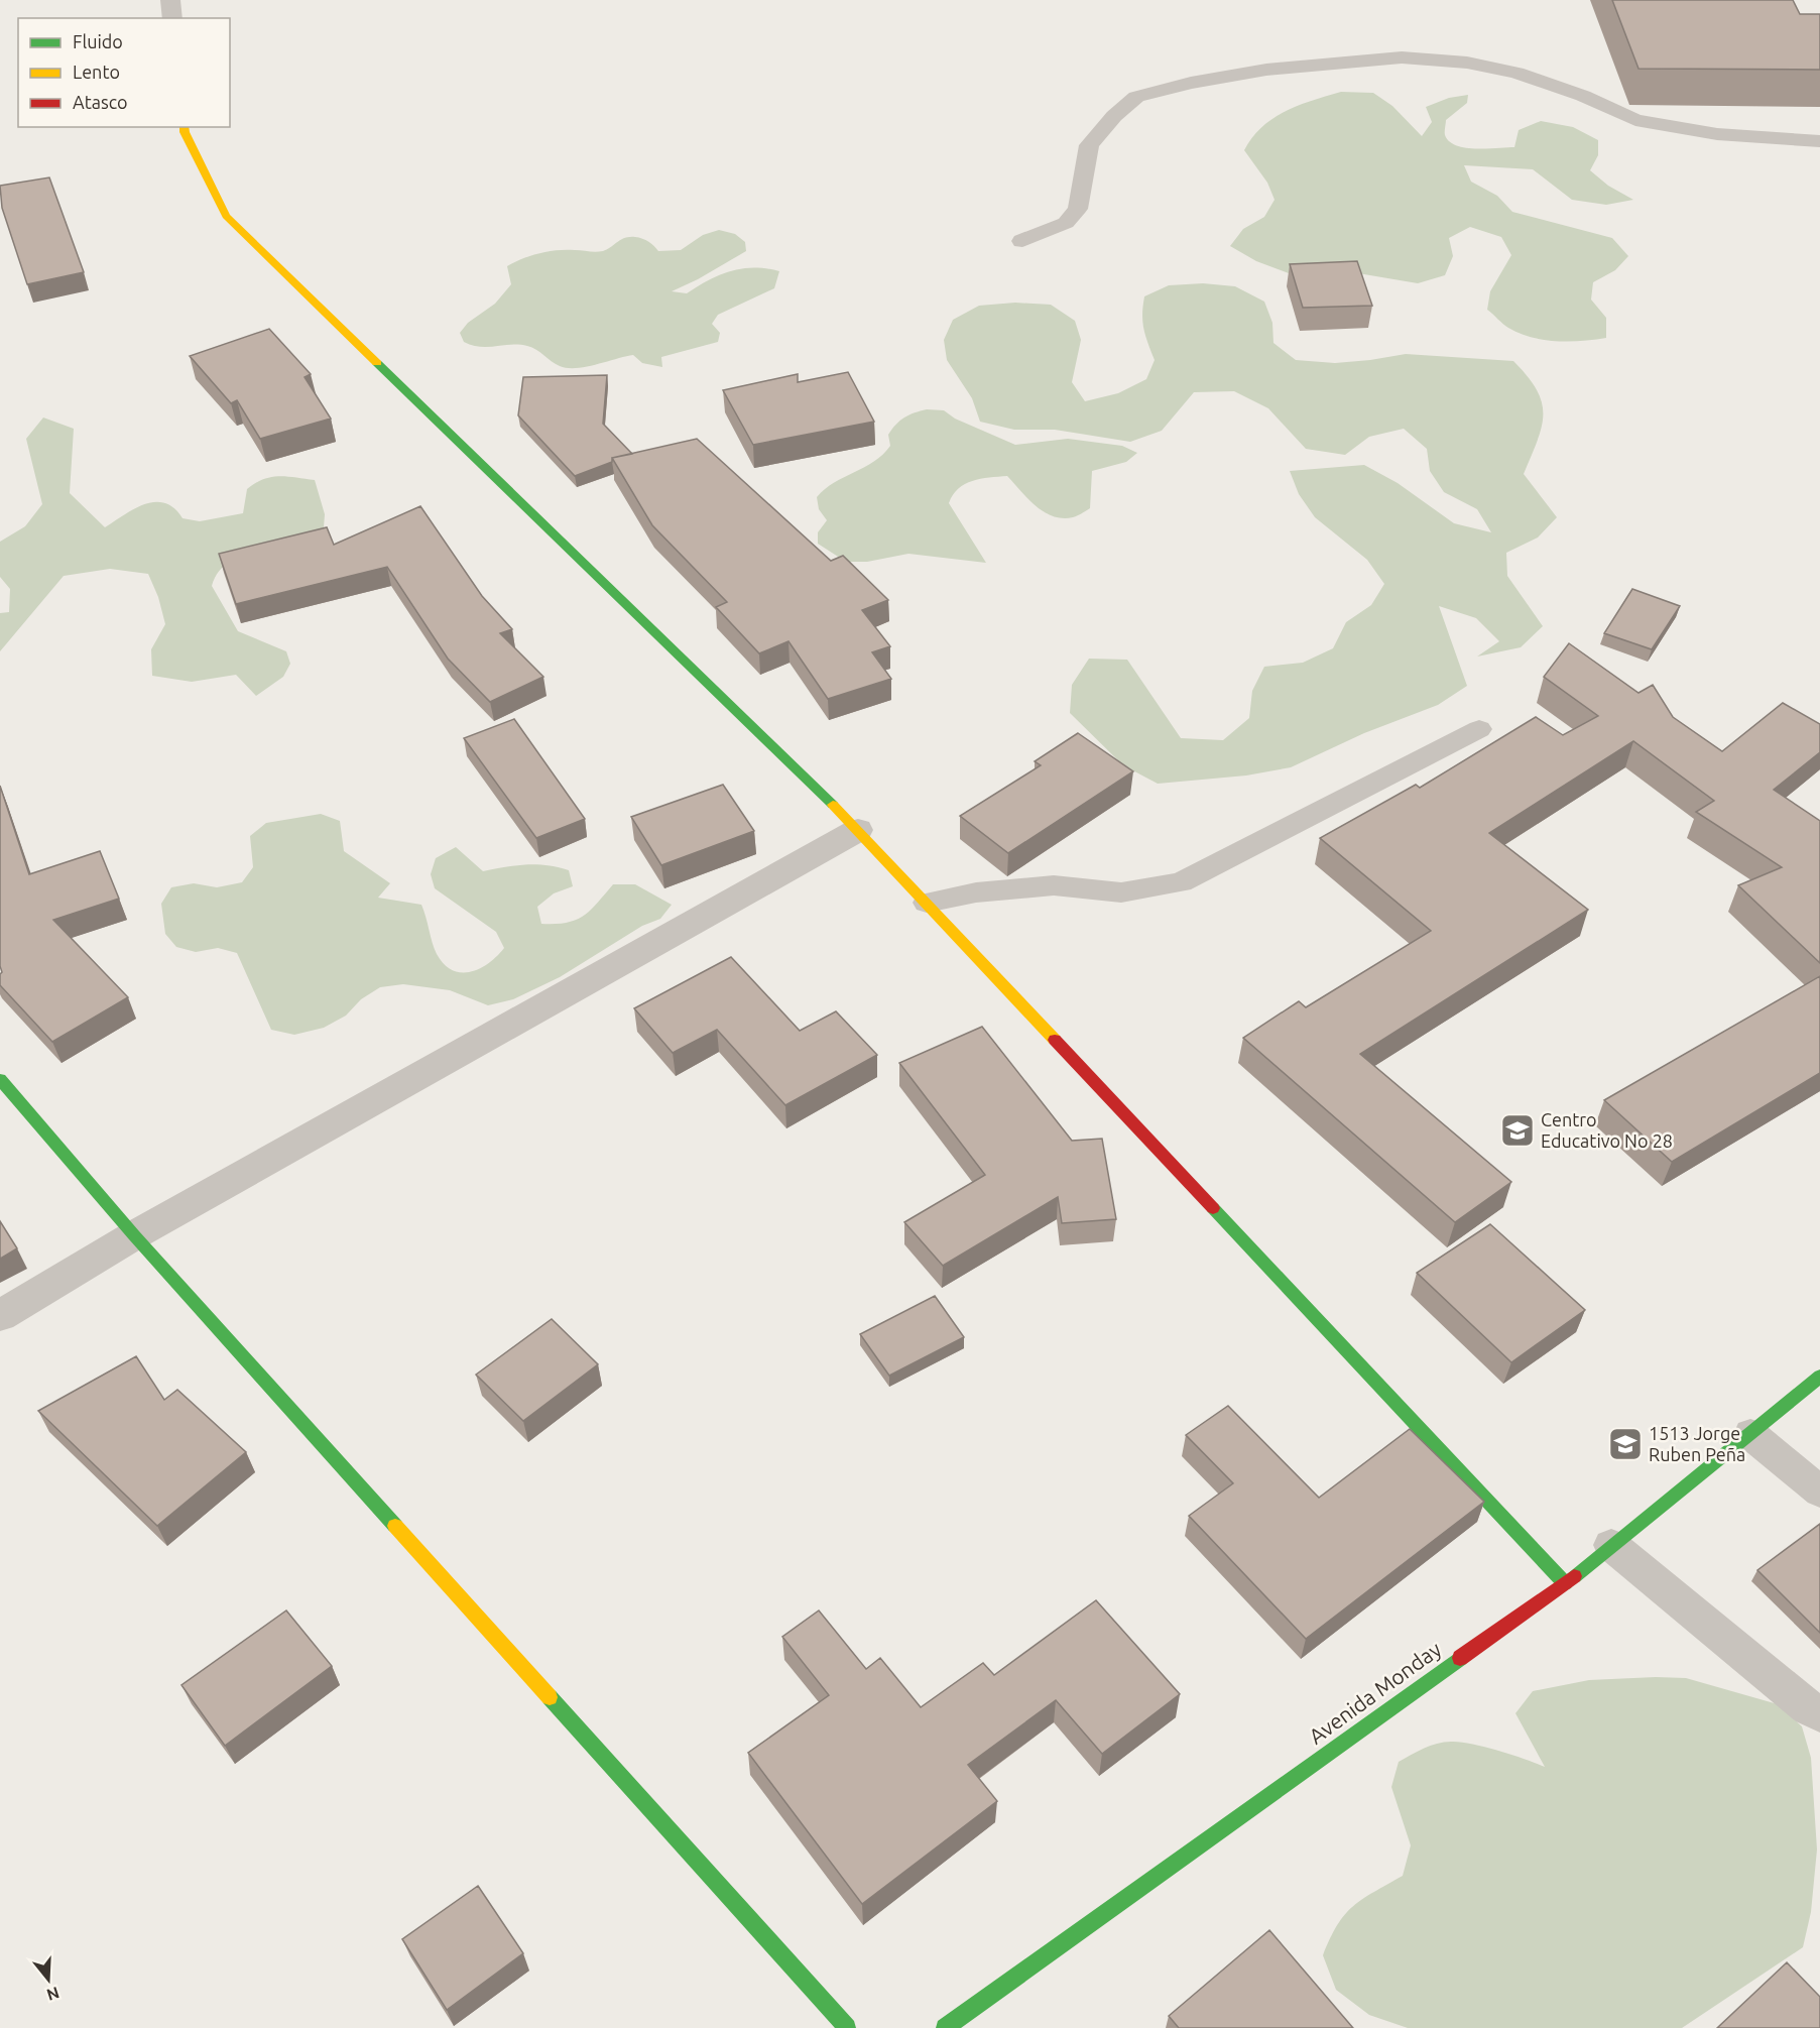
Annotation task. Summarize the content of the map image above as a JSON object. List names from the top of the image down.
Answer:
{
  "streets": {
    "street": ["Avenida Monday"]
  },
  "places": {
    "school or university": ["Centro Educativo No 28", "1513 Jorge Ruben Peña"]
  },
  "legend": ["Fluido", "Lento", "Atasco"],
  "north": "bottom"
}
